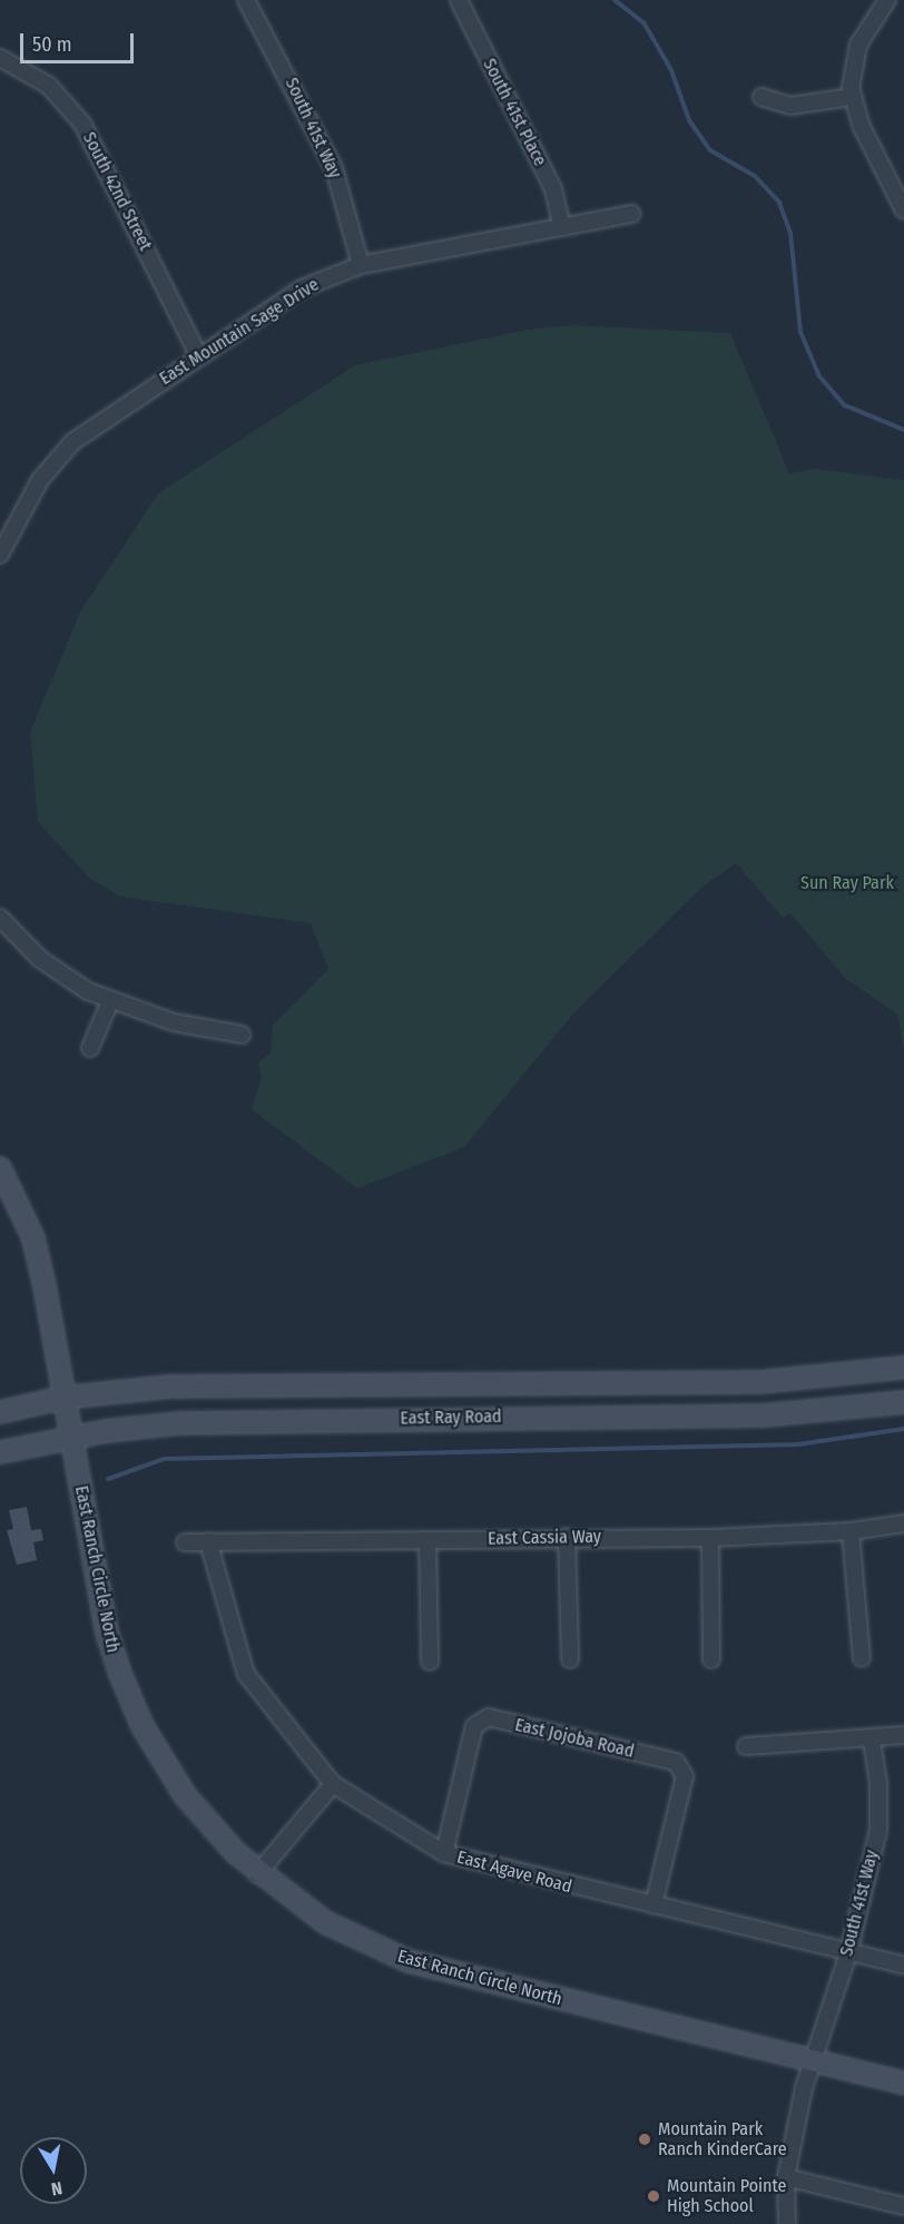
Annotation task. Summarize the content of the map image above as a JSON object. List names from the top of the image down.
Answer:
{
  "streets": {
    "main road": ["East Ray Road", "East Ranch Circle North"],
    "street": [
      "South 41st Place",
      "South 41st Way",
      "South 42nd Street",
      "East Mountain Sage Drive",
      "East Cassia Way",
      "East Jojoba Road",
      "East Agave Road"
    ]
  },
  "crossings": [
    ["South 41st Place", "East Mountain Sage Drive"],
    ["South 41st Way", "East Mountain Sage Drive"],
    ["South 41st Way", "East Ranch Circle North"],
    ["South 41st Way", "East Agave Road"],
    ["South 42nd Street", "East Mountain Sage Drive"],
    ["East Ray Road", "East Ranch Circle North"],
    ["East Cassia Way", "East Agave Road"],
    ["East Jojoba Road", "East Agave Road"]
  ],
  "parks": ["Sun Ray Park"],
  "places": ["Mountain Park Ranch KinderCare", "Mountain Pointe High School"],
  "scale_bar": "50 m",
  "north": "bottom"
}
